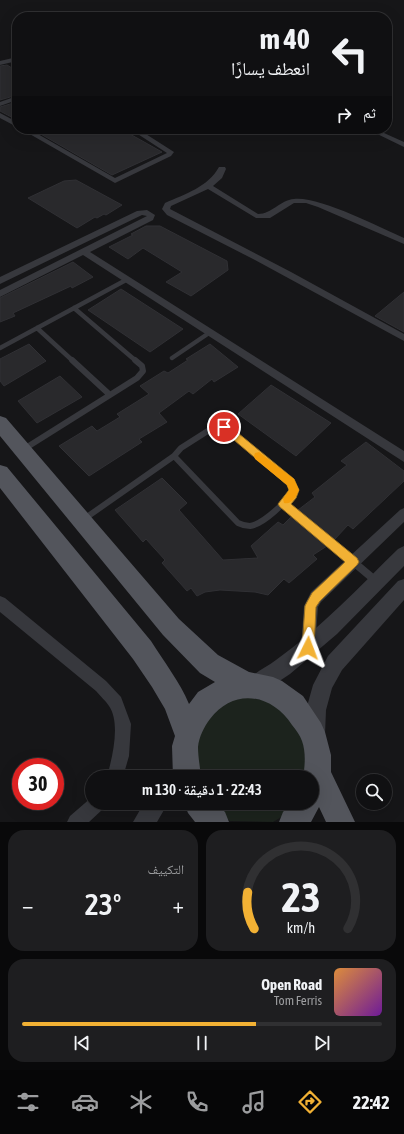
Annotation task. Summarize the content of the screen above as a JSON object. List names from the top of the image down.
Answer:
{
  "page": {
    "turn": ["40 m", "انعطف يسارًا"],
    "then": "ثم",
    "limit": "30",
    "trip": "22:43 · 1 دقيقة · 130 m",
    "tile": "التكييف",
    "heat": ["−", "23°", "+"],
    "song": ["Open Road", "Tom Ferris"],
    "tabs": "22:42",
    "gauge": ["23", "km/h"]
  }
}
